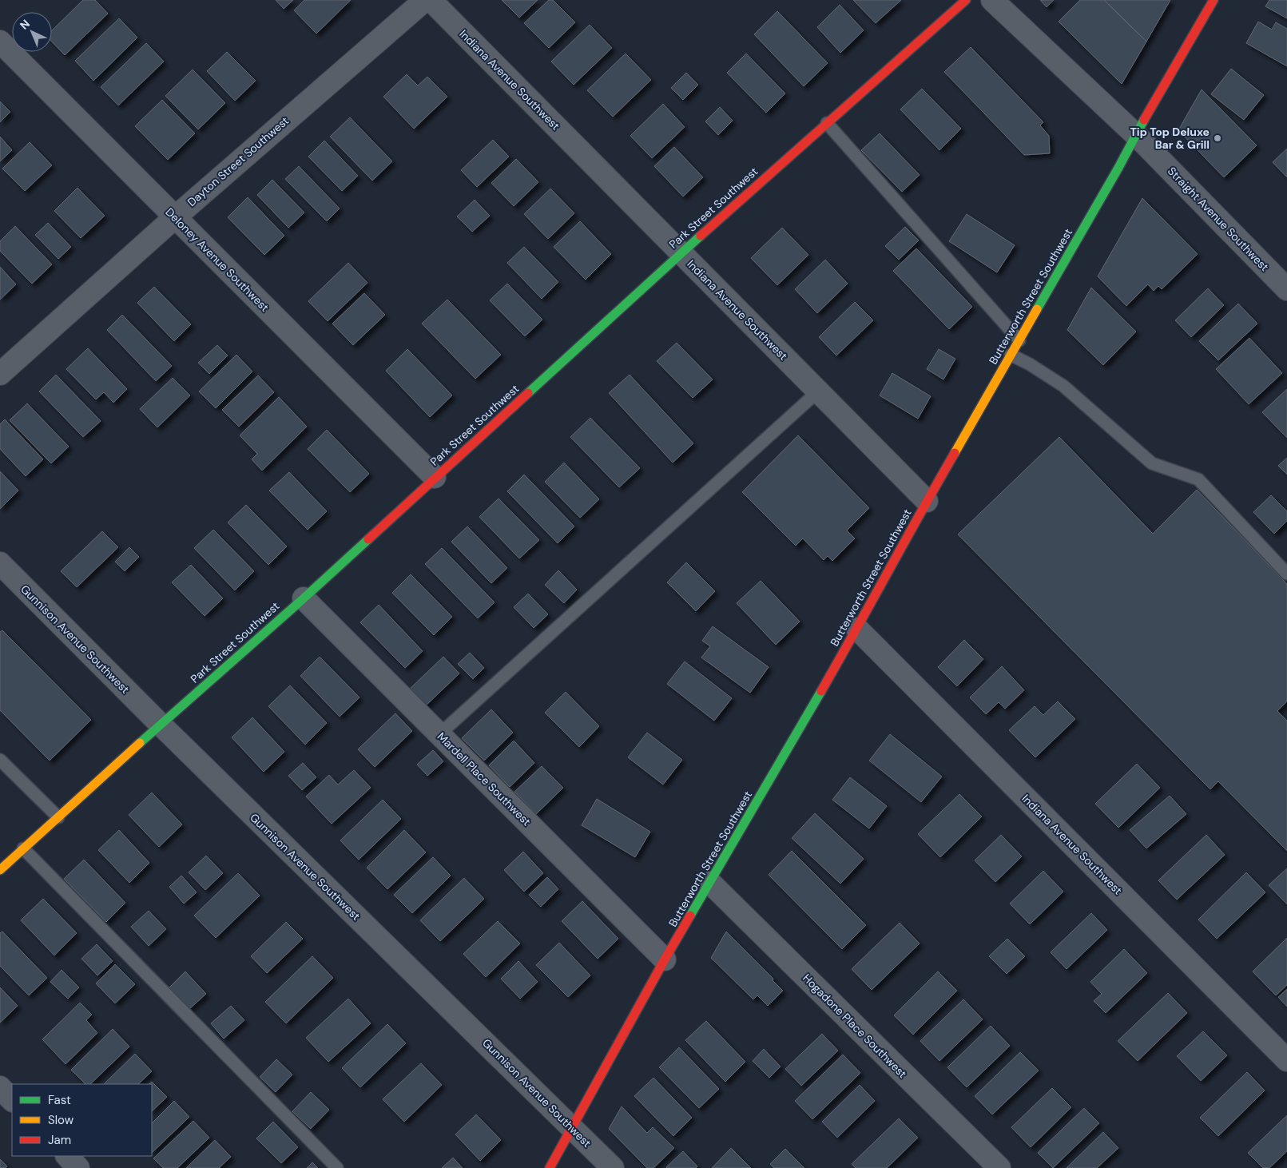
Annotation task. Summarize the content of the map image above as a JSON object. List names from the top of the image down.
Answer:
{
  "streets": {
    "street": [
      "Indiana Avenue Southwest",
      "Dayton Street Southwest",
      "Park Street Southwest",
      "Straight Avenue Southwest",
      "Deloney Avenue Southwest",
      "Butterworth Street Southwest",
      "Gunnison Avenue Southwest",
      "Mardell Place Southwest",
      "Hogadone Place Southwest"
    ]
  },
  "crossings": [
    ["Indiana Avenue Southwest", "Park Street Southwest"],
    ["Indiana Avenue Southwest", "Butterworth Street Southwest"],
    ["Dayton Street Southwest", "Deloney Avenue Southwest"],
    ["Park Street Southwest", "Deloney Avenue Southwest"],
    ["Park Street Southwest", "Gunnison Avenue Southwest"],
    ["Park Street Southwest", "Mardell Place Southwest"],
    ["Straight Avenue Southwest", "Butterworth Street Southwest"],
    ["Butterworth Street Southwest", "Gunnison Avenue Southwest"],
    ["Butterworth Street Southwest", "Mardell Place Southwest"],
    ["Butterworth Street Southwest", "Hogadone Place Southwest"]
  ],
  "places": ["Tip Top Deluxe Bar & Grill"],
  "legend": ["Fast", "Slow", "Jam"],
  "north": "top left"
}
